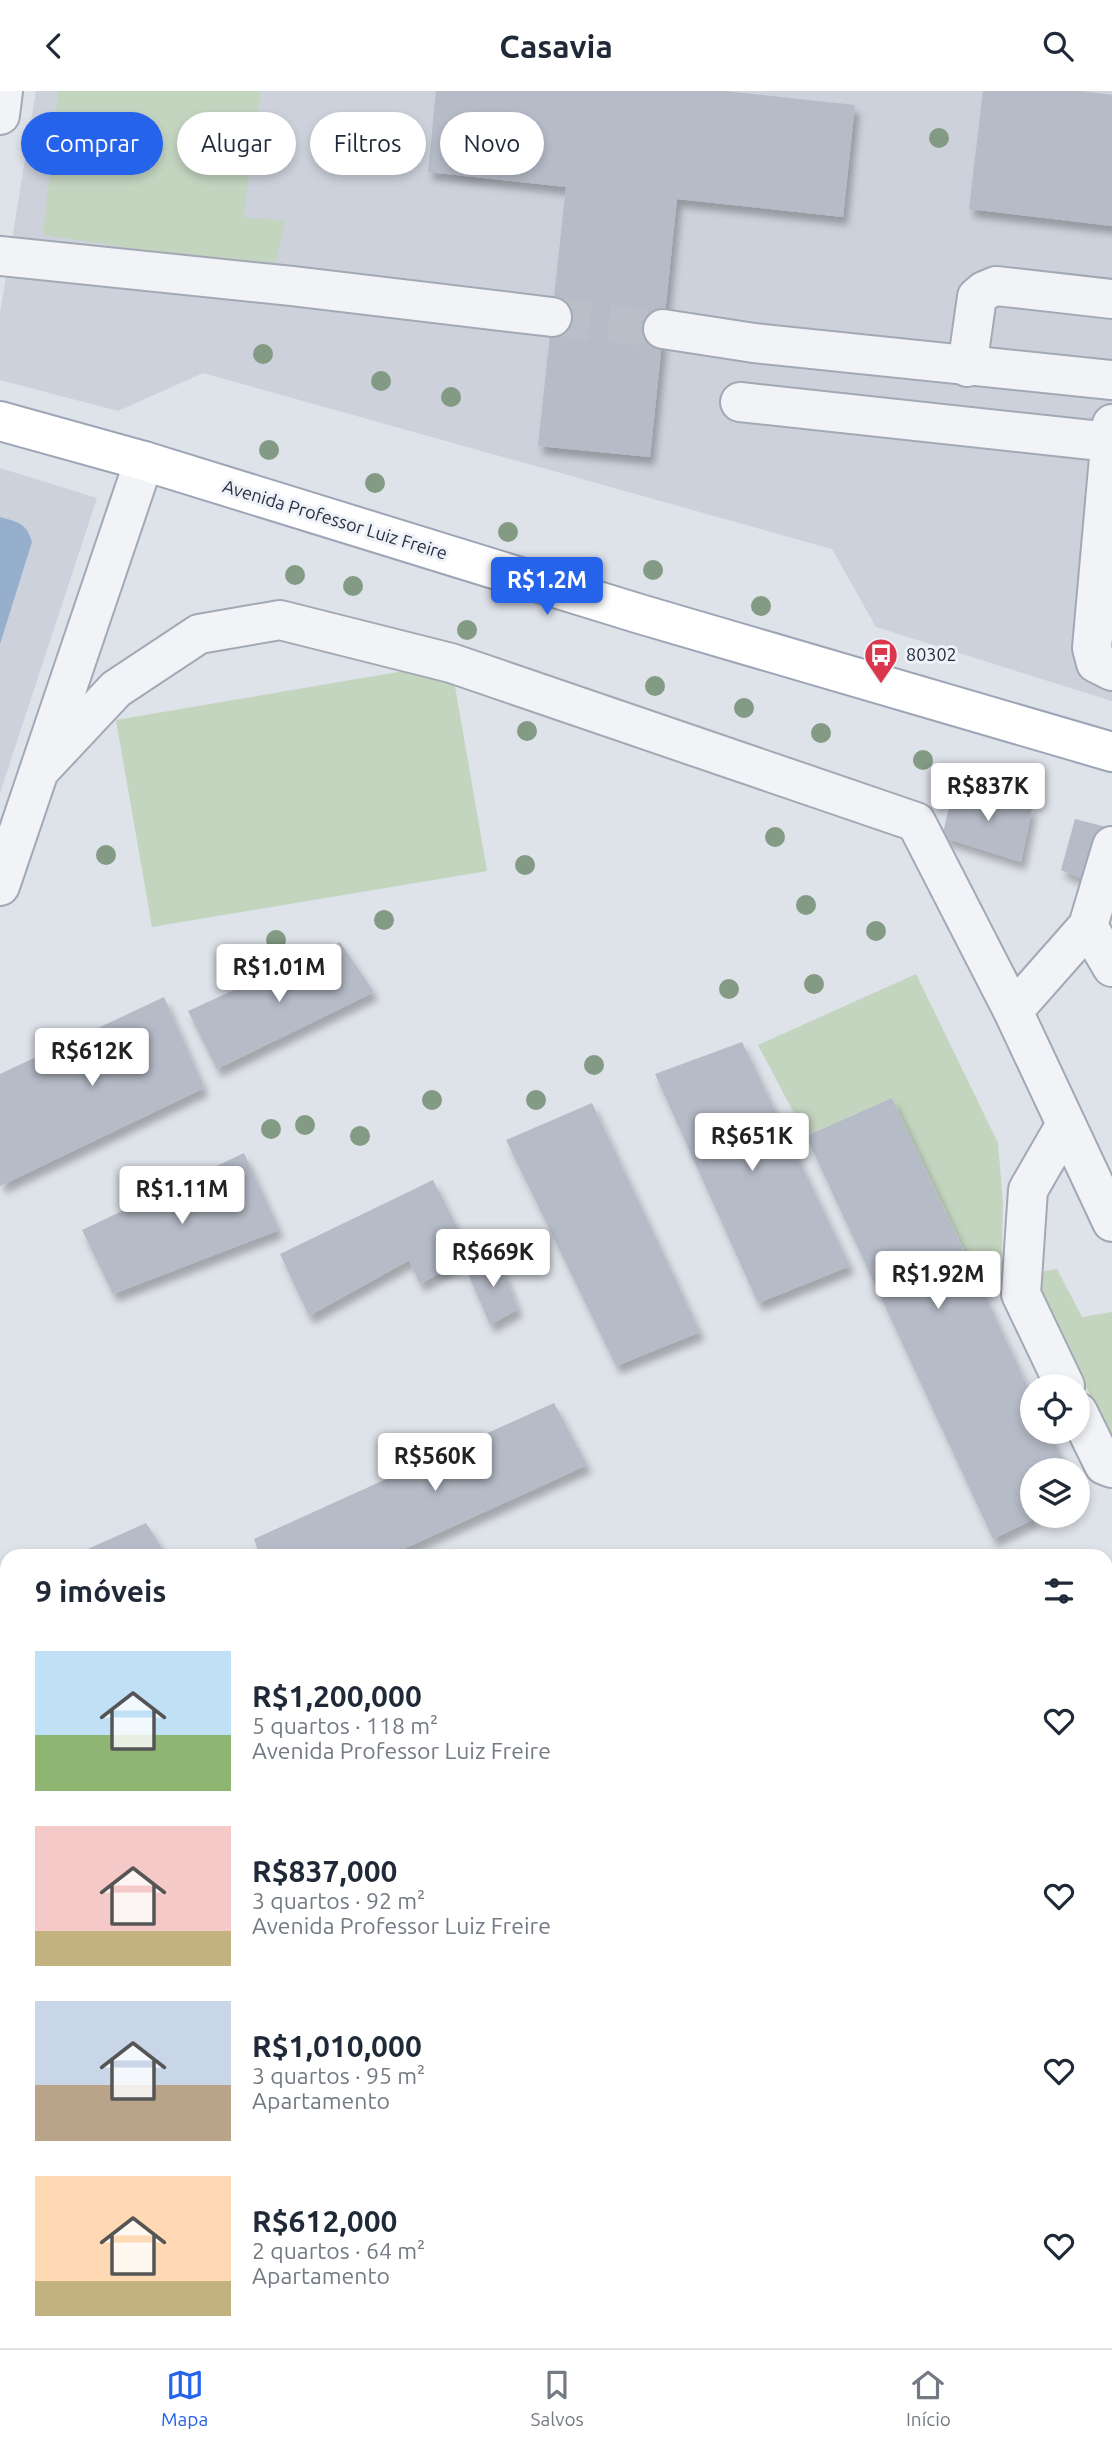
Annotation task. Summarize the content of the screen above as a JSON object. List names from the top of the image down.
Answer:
{
  "streets": {
    "main road": ["Avenida Professor Luiz Freire"]
  },
  "places": {
    "bus stop": ["80302"]
  },
  "page": {
    "header": "Casavia",
    "chip": [
      "Comprar",
      "Alugar",
      "Filtros",
      "Novo"
    ],
    "price": [
      "R$1.2M",
      "R$837K",
      "R$1.01M",
      "R$612K",
      "R$651K",
      "R$1.11M",
      "R$669K",
      "R$1.92M",
      "R$560K"
    ],
    "heading": "9 imóveis",
    "list": [
      {
        "name": "R$1,200,000",
        "note": "5 quartos · 118 m² · Avenida Professor Luiz Freire"
      },
      {
        "name": "R$837,000",
        "note": "3 quartos · 92 m² · Avenida Professor Luiz Freire"
      },
      {
        "name": "R$1,010,000",
        "note": "3 quartos · 95 m² · Apartamento"
      },
      {
        "name": "R$612,000",
        "note": "2 quartos · 64 m² · Apartamento"
      }
    ],
    "tabs": ["Mapa", "Salvos", "Início"]
  }
}
